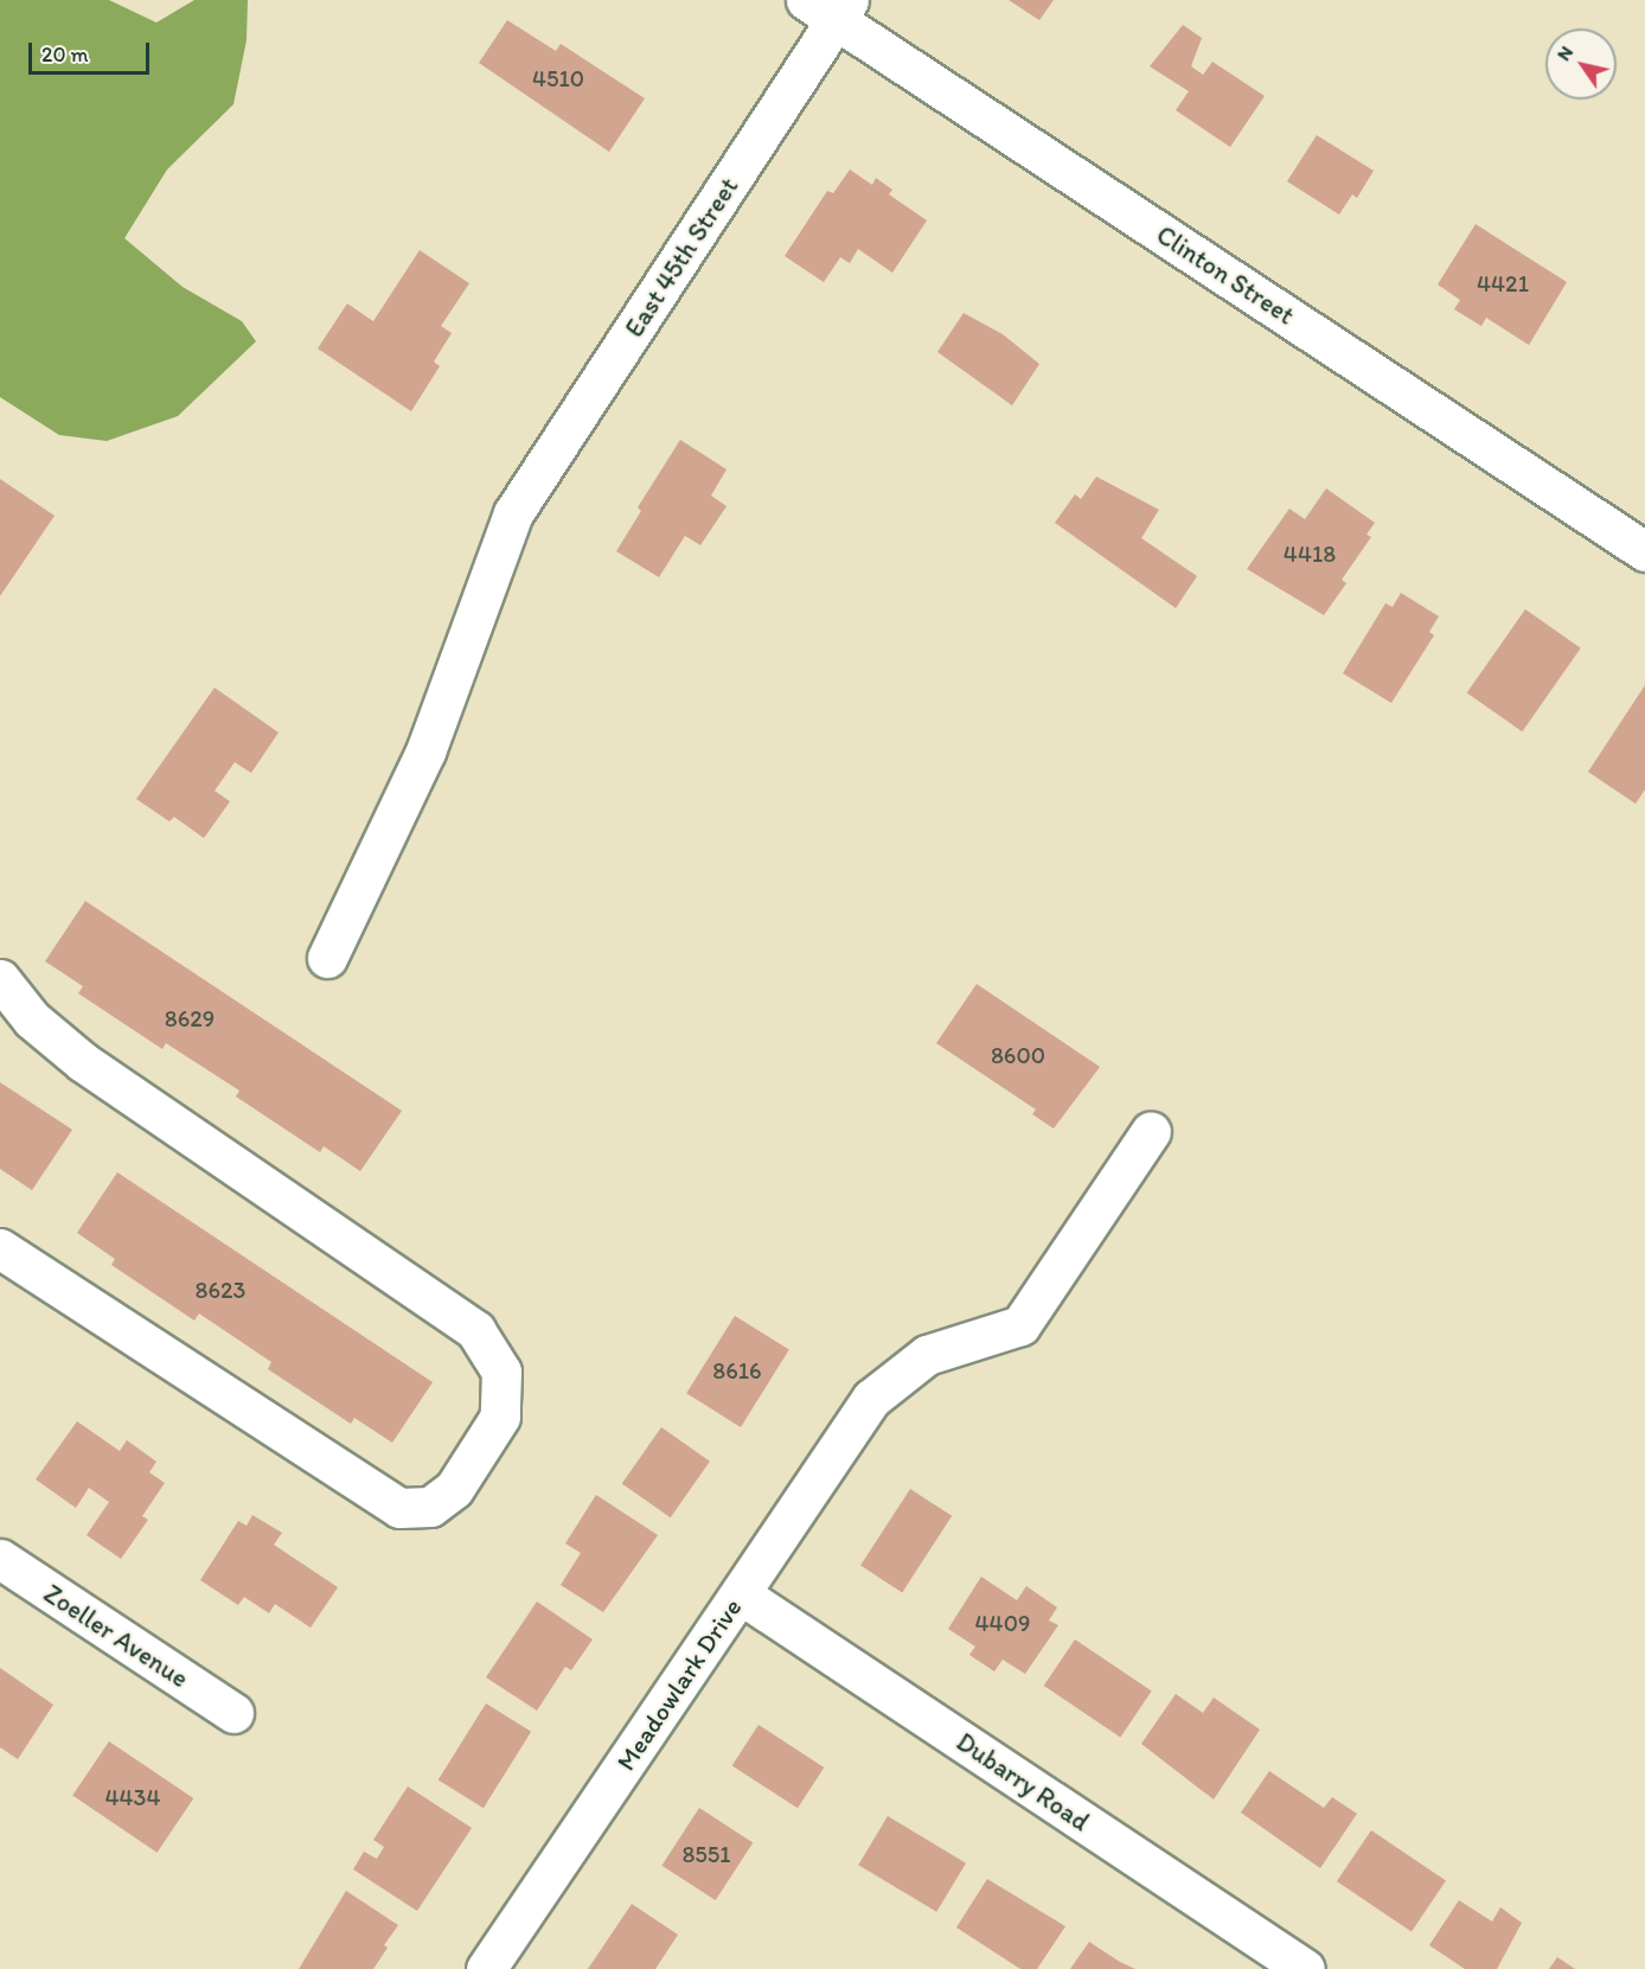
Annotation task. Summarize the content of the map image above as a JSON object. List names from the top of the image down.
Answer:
{
  "streets": {
    "street": [
      "East 45th Street",
      "Clinton Street",
      "Zoeller Avenue",
      "Meadowlark Drive",
      "Dubarry Road"
    ]
  },
  "crossings": [
    ["East 45th Street", "Clinton Street"],
    ["Meadowlark Drive", "Dubarry Road"]
  ],
  "house_numbers": [
    "4510",
    "4421",
    "4418",
    "8629",
    "8600",
    "8623",
    "8616",
    "4409",
    "4434",
    "8551"
  ],
  "scale_bar": "20 m",
  "north": "top left"
}
